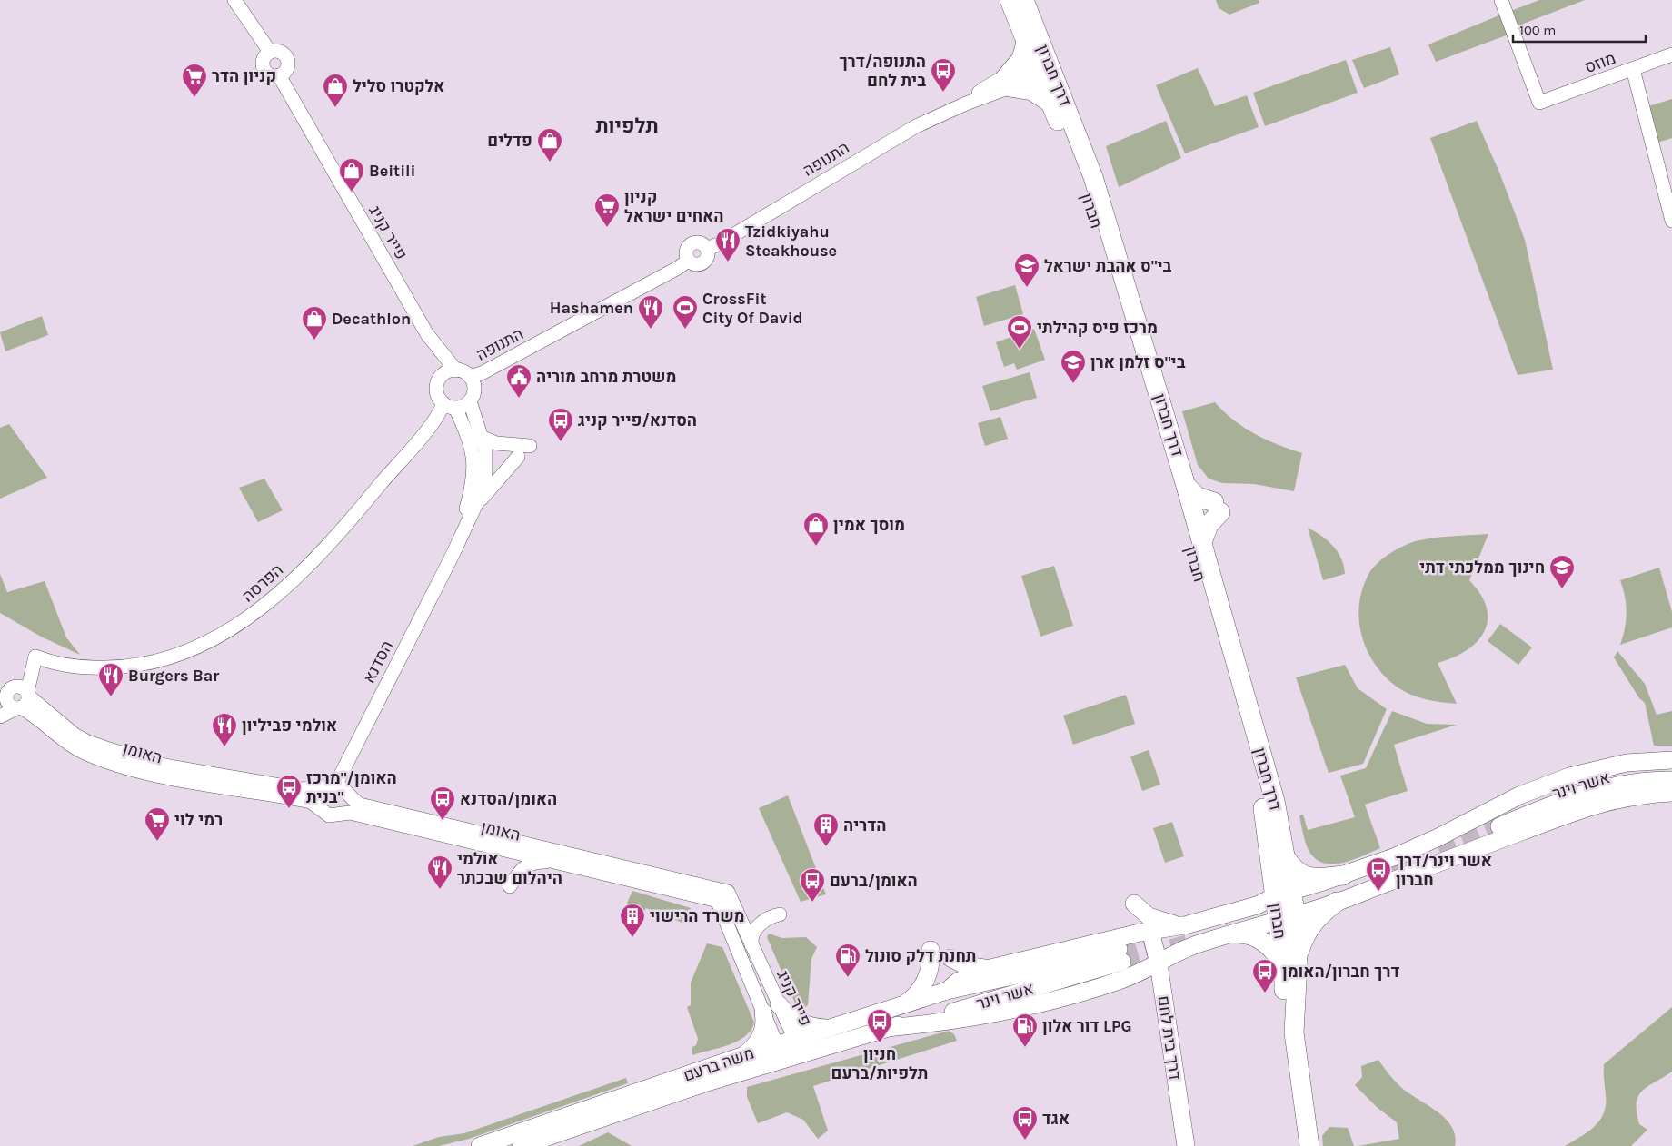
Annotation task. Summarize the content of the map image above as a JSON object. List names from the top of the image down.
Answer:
{
  "streets": {
    "highway": ["דרך חברון", "חברון"],
    "main road": ["אשר וינר", "דרך בית לחם", "משה ברעם"],
    "street": [
      "מוזס",
      "התנופה",
      "פייר קניג",
      "הפרסה",
      "הסדנא",
      "האומן"
    ]
  },
  "crossings": [
    ["דרך חברון", "התנופה"],
    ["דרך חברון", "חברון"],
    ["התנופה", "חברון"],
    ["התנופה", "פייר קניג"],
    ["התנופה", "הפרסה"],
    ["פייר קניג", "הפרסה"],
    ["פייר קניג", "האומן"],
    ["פייר קניג", "משה ברעם"],
    ["הפרסה", "האומן"],
    ["הסדנא", "האומן"],
    ["אשר וינר", "משה ברעם"]
  ],
  "districts": ["תלפיות"],
  "places": {
    "bus stop": [
      "התנופה/דרך בית לחם",
      "הסדנא/פייר קניג",
      "האומן/\"מרכז בנית\"",
      "האומן/הסדנא",
      "אשר וינר/דרך חברון",
      "האומן/ברעם",
      "דרך חברון/האומן",
      "חניון תלפיות/ברעם",
      "אגד"
    ],
    "supermarket": ["קניון הדר", "קניון האחים ישראל", "רמי לוי"],
    "shop": [
      "אלקטרו סליל",
      "פדלים",
      "Beitili",
      "Decathlon",
      "מוסך אמין"
    ],
    "restaurant": [
      "Tzidkiyahu Steakhouse",
      "Hashamen",
      "Burgers Bar",
      "אולמי פביליון",
      "אולמי היהלום שבכתר"
    ],
    "school or university": ["בי\"ס אהבת ישראל", "בי\"ס זלמן ארן", "חינוך ממלכתי דתי"],
    "sports": ["CrossFit City Of David", "מרכז פיס קהילתי"],
    "public building": ["משטרת מרחב מוריה"],
    "building": ["הדריה", "משרד הרישוי"],
    "fuel station": ["תחנת דלק סונול", "דור אלון LPG"]
  },
  "scale_bar": "100 m"
}
